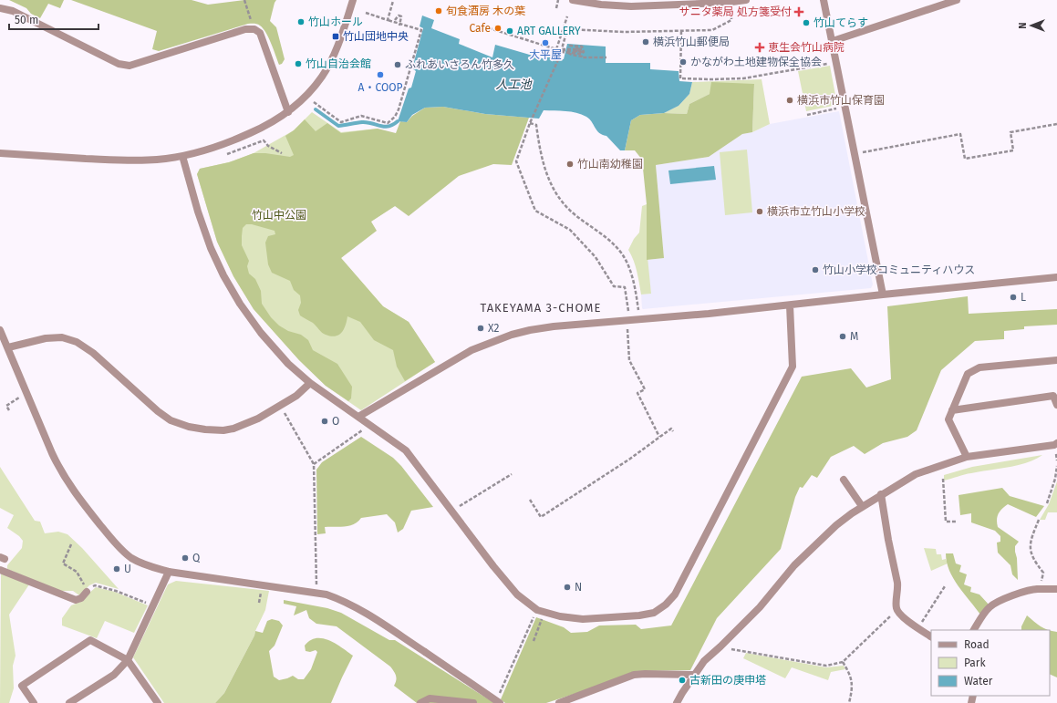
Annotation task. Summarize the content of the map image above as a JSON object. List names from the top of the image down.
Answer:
{
  "districts": ["TAKEYAMA 3-CHOME"],
  "water": ["人工池"],
  "parks": ["竹山中公園"],
  "places": {
    "other": [
      "旬食酒房 木の葉",
      "竹山ホール",
      "竹山てらす",
      "Cafe",
      "ART GALLERY",
      "横浜竹山郵便局",
      "大平屋",
      "かながわ土地建物保全協会",
      "竹山自治会館",
      "ふれあいさろん竹多久",
      "A・COOP",
      "横浜市竹山保育園",
      "竹山南幼稚園",
      "横浜市立竹山小学校",
      "竹山小学校コミュニティハウス",
      "L",
      "X2",
      "M",
      "O",
      "Q",
      "U",
      "N",
      "古新田の庚申塔"
    ],
    "health": ["サニタ薬局 処方箋受付", "恵生会竹山病院"],
    "transit": ["竹山団地中央"]
  },
  "legend": ["Road", "Park", "Water"],
  "scale_bar": "50 m",
  "north": "left"
}
